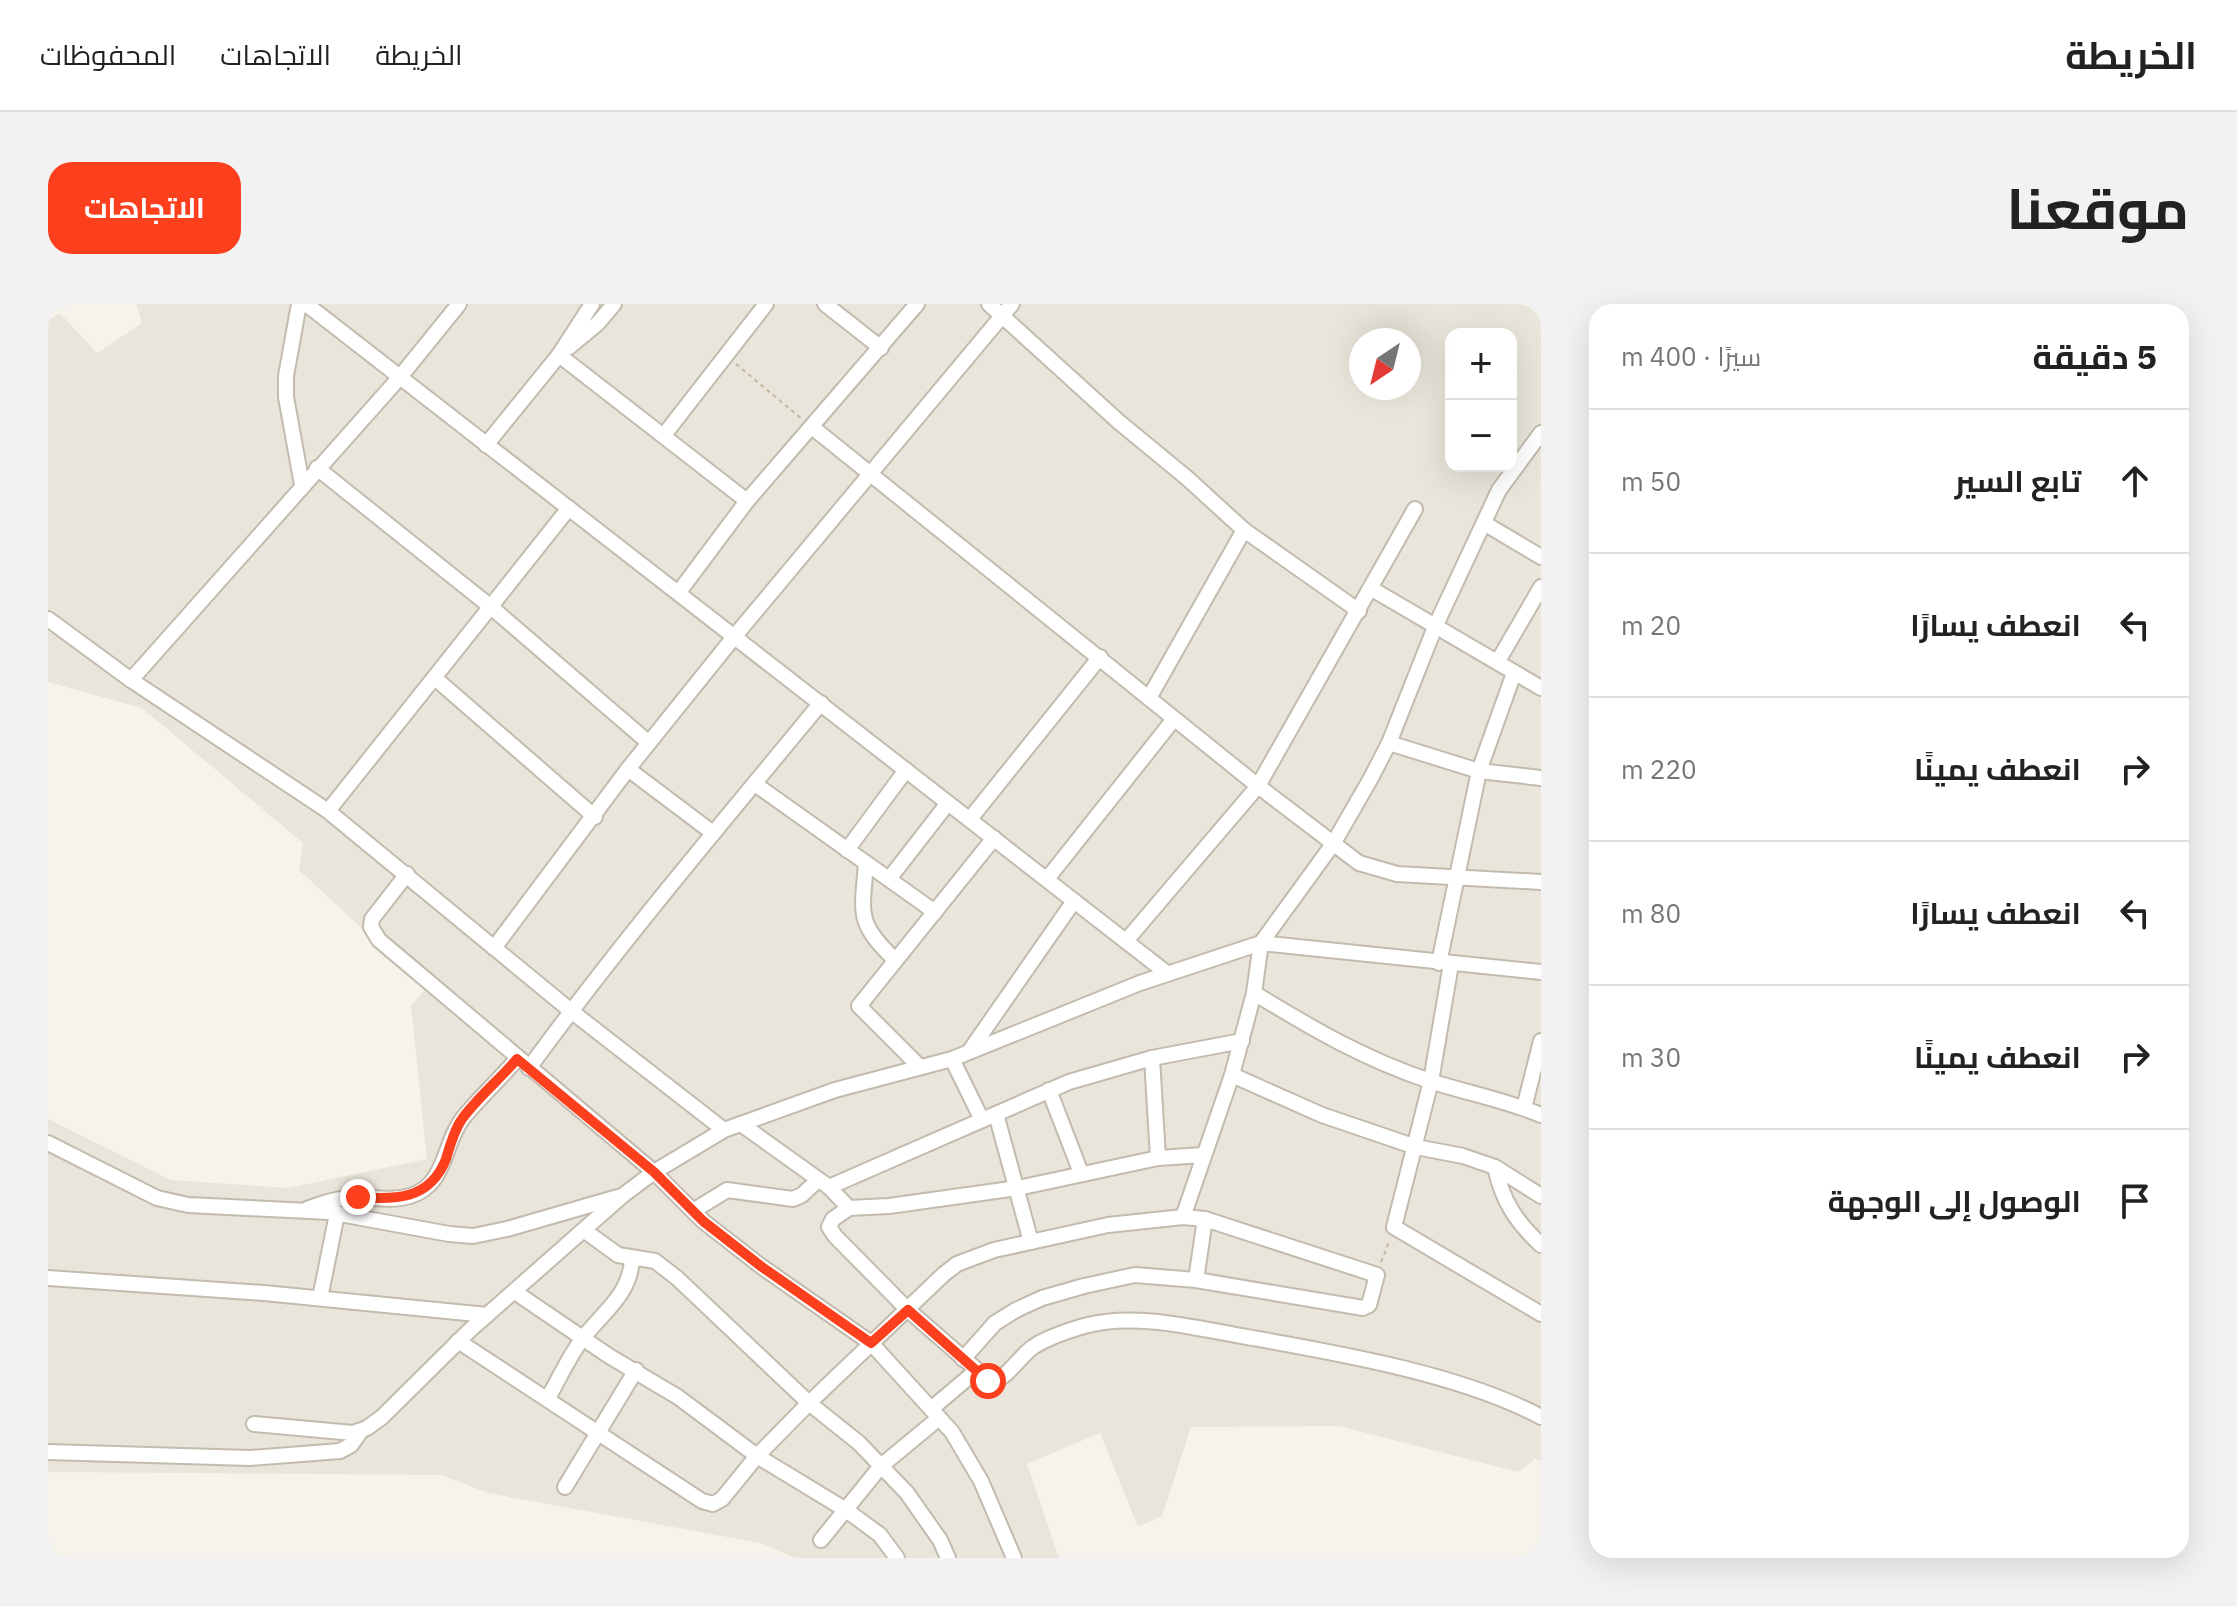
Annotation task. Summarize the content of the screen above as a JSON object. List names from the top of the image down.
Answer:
{
  "north": "bottom left",
  "page": {
    "header": "الخريطة",
    "nav": ["الخريطة", "الاتجاهات", "المحفوظات"],
    "title": "موقعنا",
    "buttons": "الاتجاهات",
    "heading": ["5 دقيقة", "سيرًا · 400 m"],
    "map_buttons": ["+", "−"],
    "list": [
      ["تابع السير", "50 m"],
      ["انعطف يسارًا", "20 m"],
      ["انعطف يمينًا", "220 m"],
      ["انعطف يسارًا", "80 m"],
      ["انعطف يمينًا", "30 m"],
      "الوصول إلى الوجهة"
    ]
  }
}
